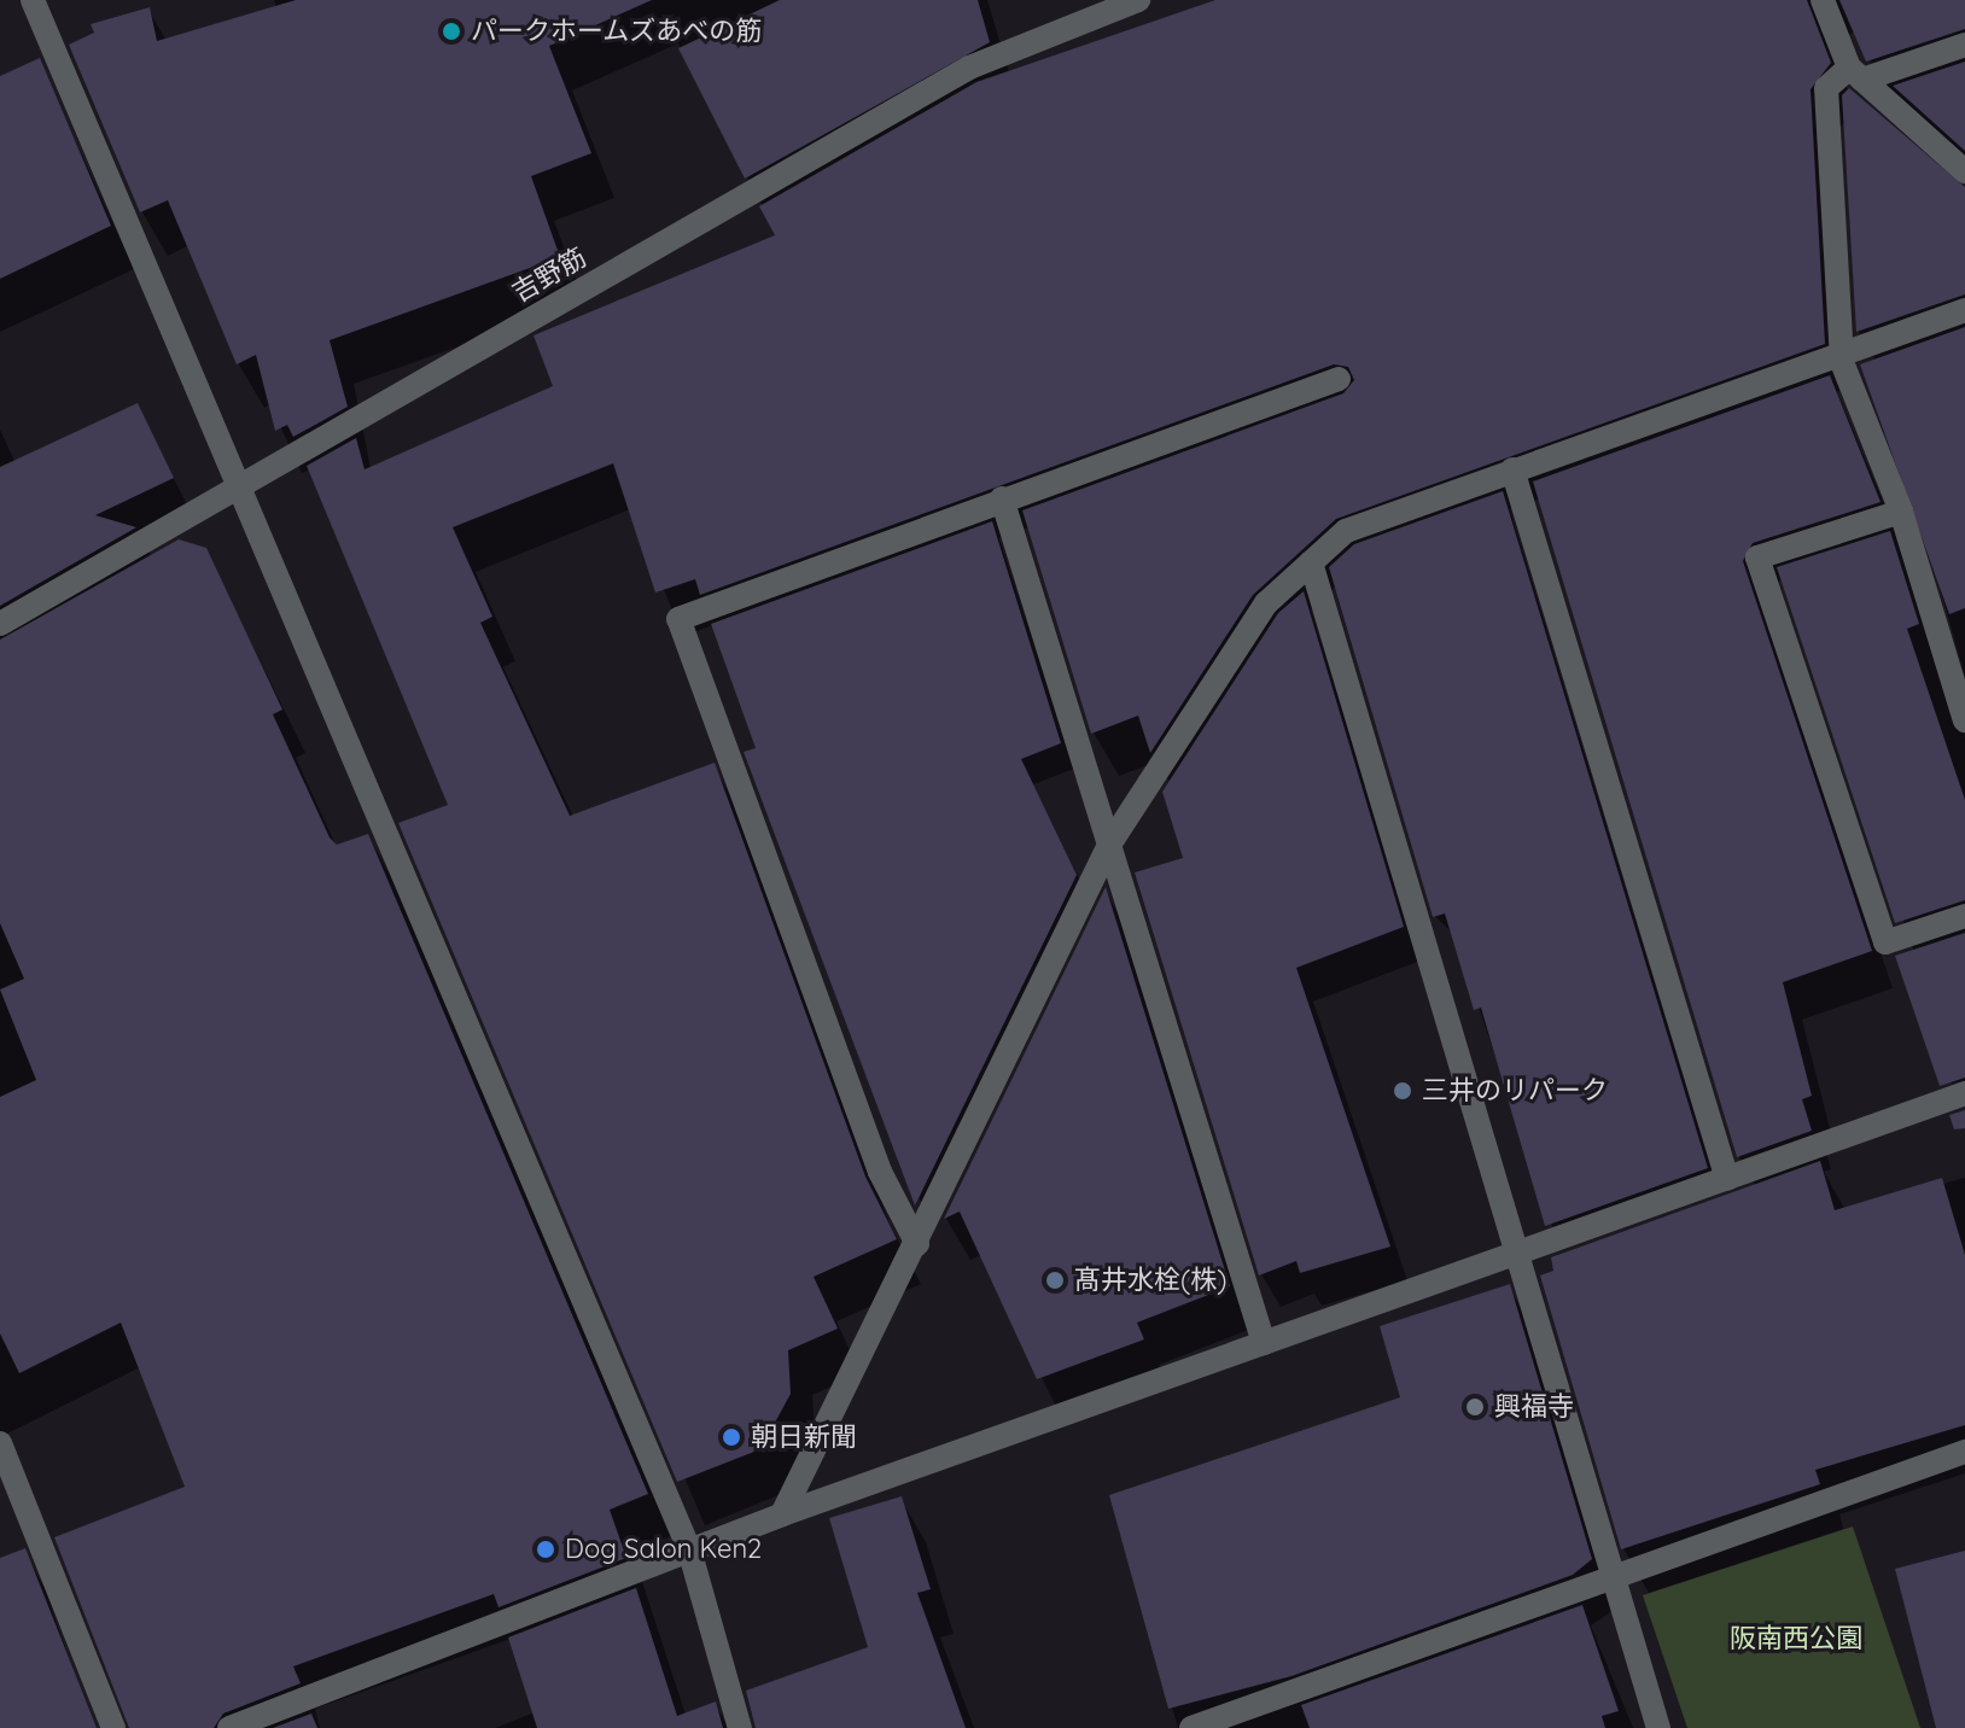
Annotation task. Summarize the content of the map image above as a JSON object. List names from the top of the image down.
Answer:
{
  "streets": {
    "street": ["吉野筋"]
  },
  "parks": ["阪南西公園"],
  "places": [
    "パークホームズあべの筋",
    "三井のリパーク",
    "髙井水栓(株)",
    "興福寺",
    "朝日新聞",
    "Dog Salon Ken2"
  ]
}
